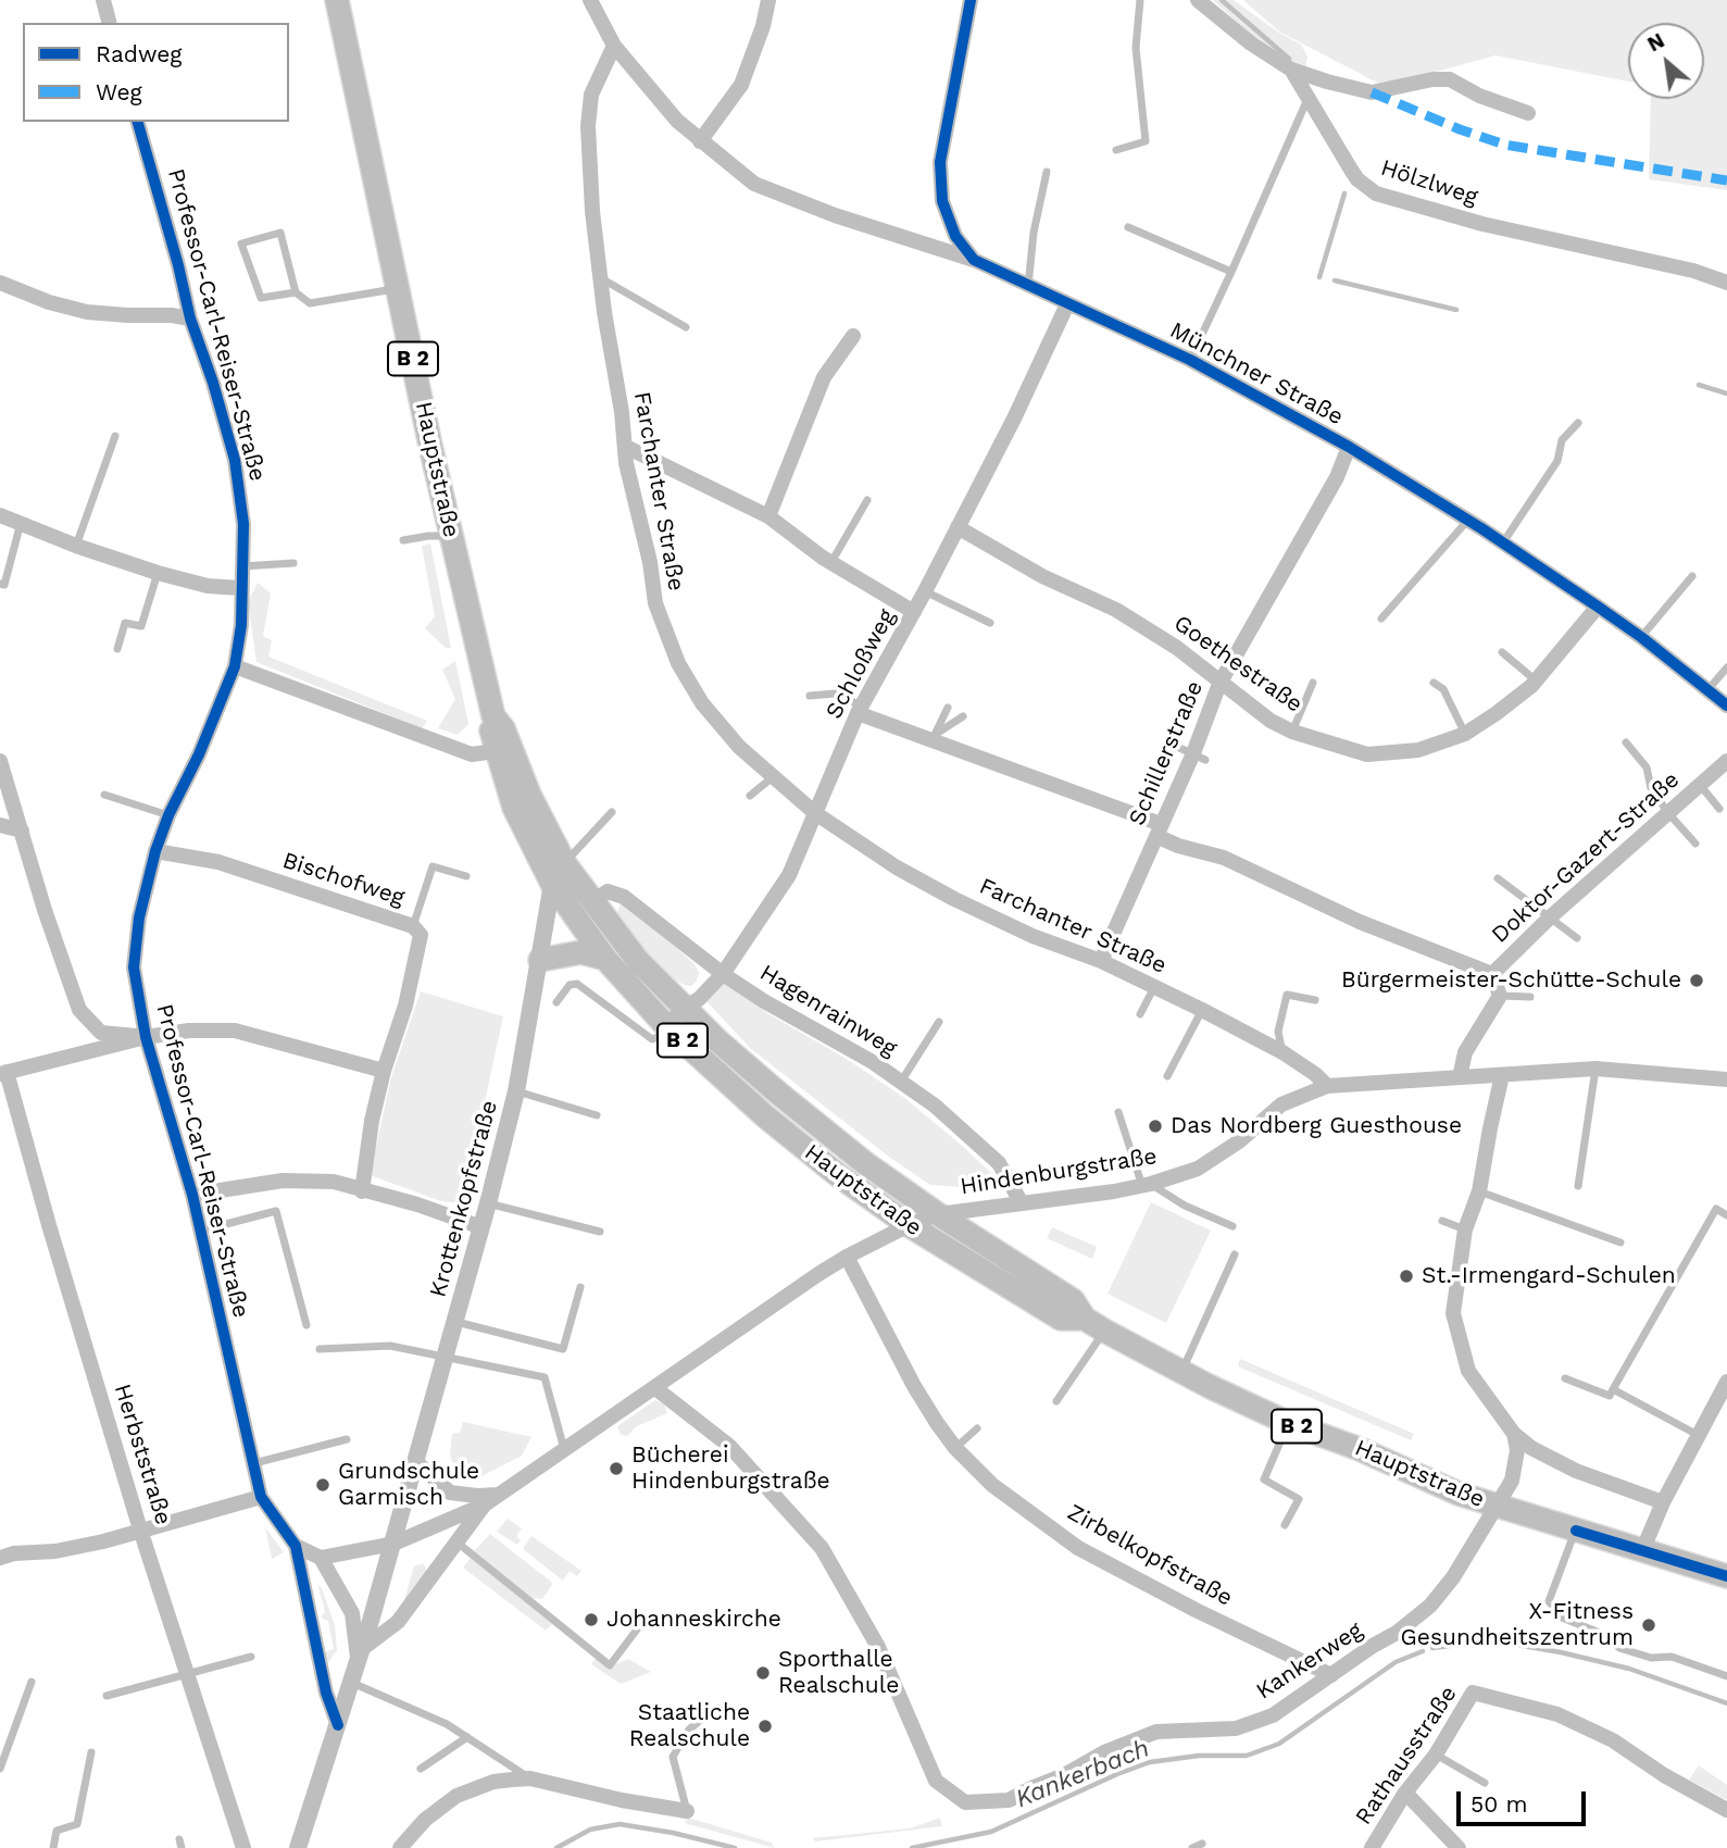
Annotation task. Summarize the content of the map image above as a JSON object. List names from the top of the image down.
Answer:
{
  "streets": {
    "main road": ["B 2", "Hauptstraße"],
    "street": [
      "Hölzlweg",
      "Professor-Carl-Reiser-Straße",
      "Münchner Straße",
      "Farchanter Straße",
      "Schloßweg",
      "Goethestraße",
      "Schillerstraße",
      "Doktor-Gazert-Straße",
      "Bischofweg",
      "Hagenrainweg",
      "Hindenburgstraße",
      "Krottenkopfstraße",
      "Herbststraße",
      "Zirbelkopfstraße",
      "Kankerweg",
      "Rathausstraße"
    ]
  },
  "crossings": [
    ["Professor-Carl-Reiser-Straße", "Bischofweg"],
    ["Münchner Straße", "Farchanter Straße"],
    ["Münchner Straße", "Schloßweg"],
    ["Münchner Straße", "Goethestraße"],
    ["Münchner Straße", "Schillerstraße"],
    ["Hauptstraße", "Schloßweg"],
    ["Hauptstraße", "Hagenrainweg"],
    ["Hauptstraße", "Hindenburgstraße"],
    ["Hauptstraße", "Krottenkopfstraße"],
    ["Hauptstraße", "Kankerweg"],
    ["Farchanter Straße", "Schloßweg"],
    ["Farchanter Straße", "Schillerstraße"],
    ["Farchanter Straße", "Hindenburgstraße"],
    ["Schloßweg", "Goethestraße"],
    ["Schloßweg", "Hagenrainweg"],
    ["Goethestraße", "Schillerstraße"],
    ["Hagenrainweg", "Hindenburgstraße"],
    ["Hindenburgstraße", "Krottenkopfstraße"],
    ["Hindenburgstraße", "Zirbelkopfstraße"],
    ["Hindenburgstraße", "Kankerweg"],
    ["Zirbelkopfstraße", "Kankerweg"]
  ],
  "water": ["Kankerbach"],
  "places": [
    "Bürgermeister-Schütte-Schule",
    "Das Nordberg Guesthouse",
    "St.-Irmengard-Schulen",
    "Bücherei Hindenburgstraße",
    "Grundschule Garmisch",
    "Johanneskirche",
    "X-Fitness Gesundheitszentrum",
    "Sporthalle Realschule",
    "Staatliche Realschule"
  ],
  "legend": ["Radweg", "Weg"],
  "scale_bar": "50 m",
  "north": "top left"
}
